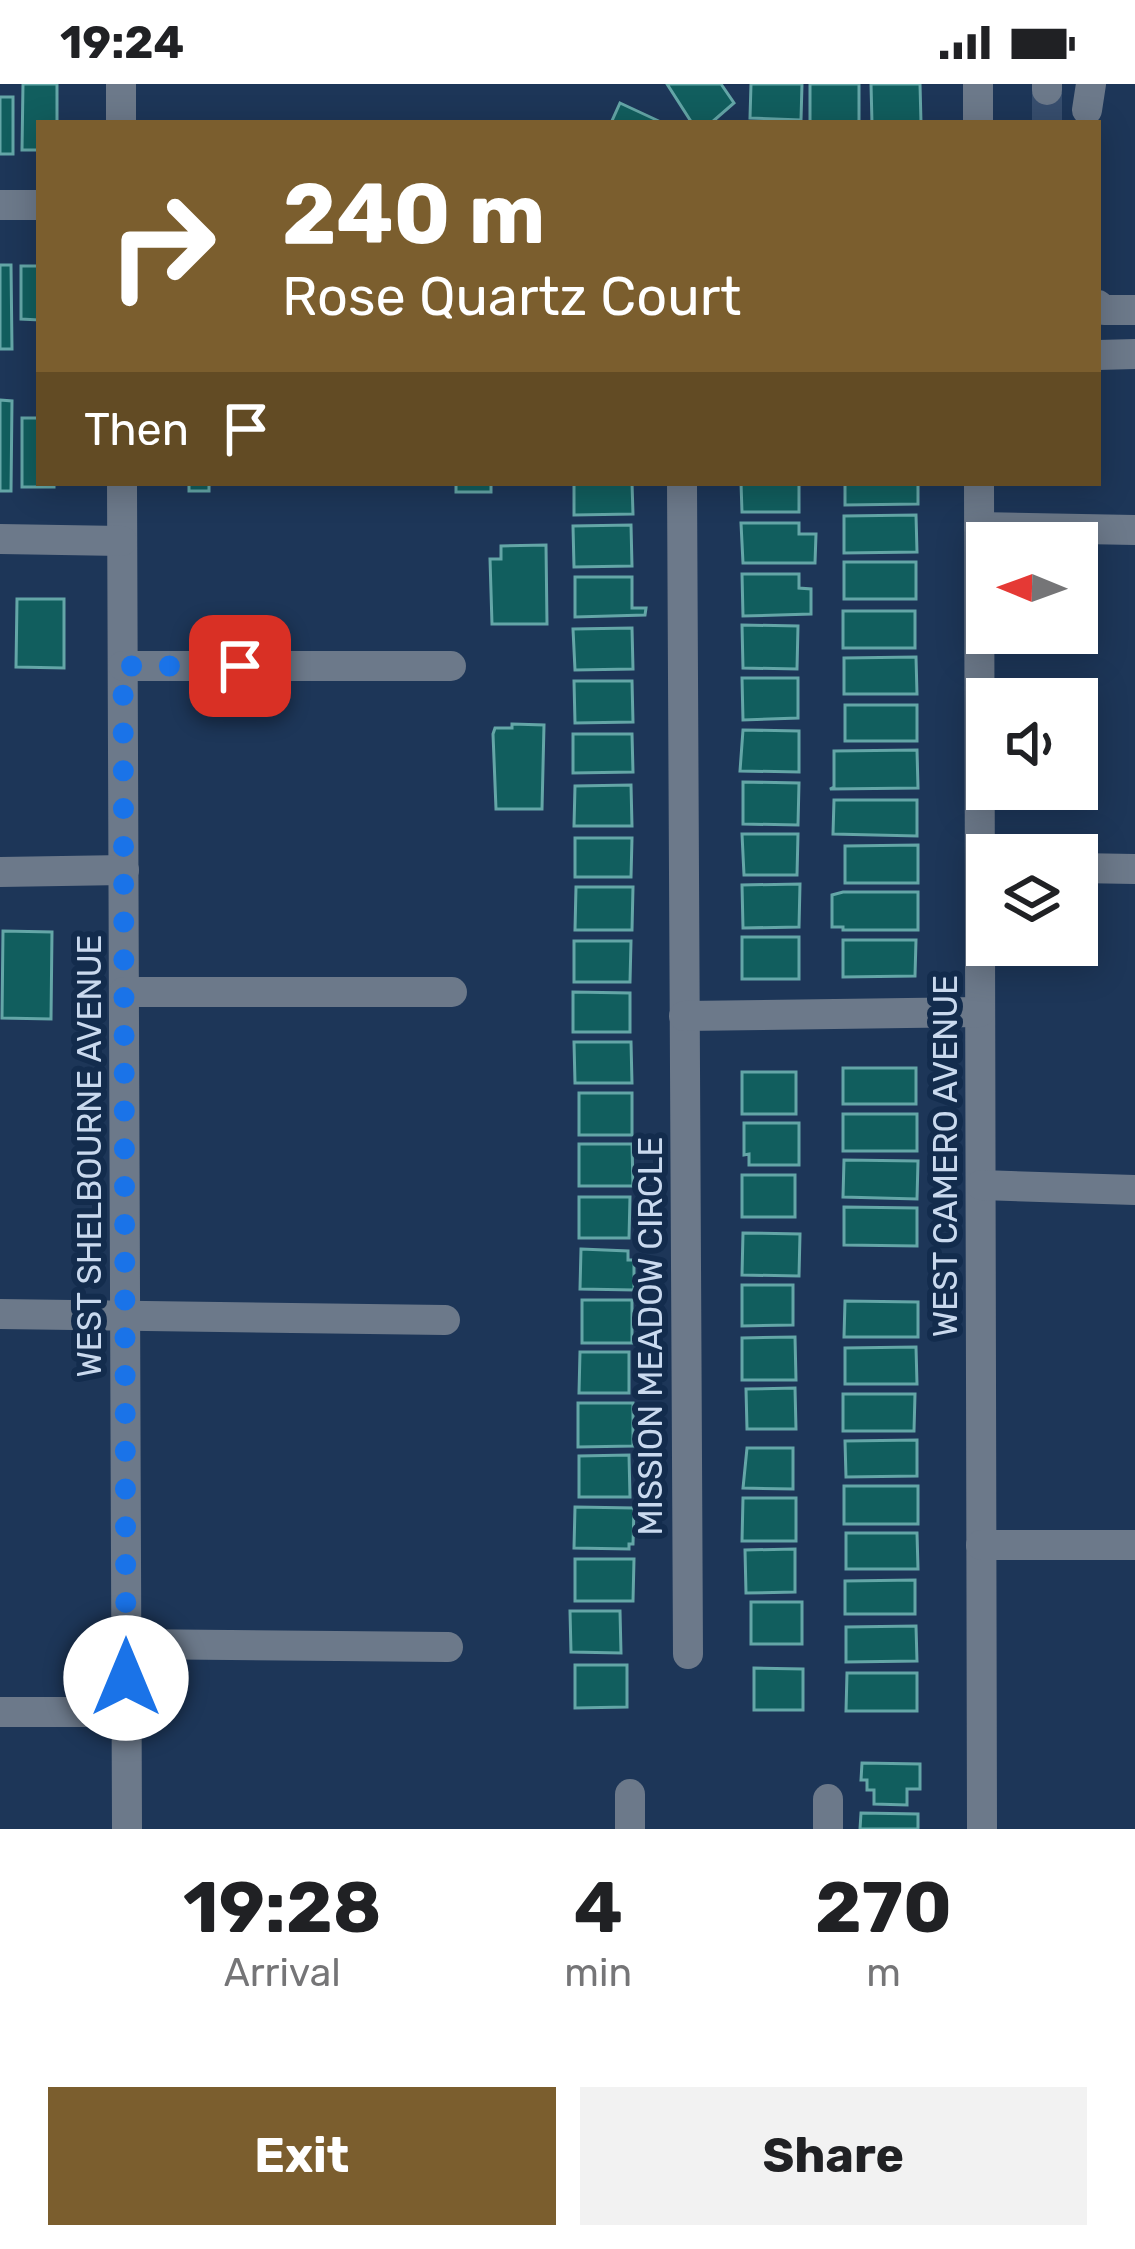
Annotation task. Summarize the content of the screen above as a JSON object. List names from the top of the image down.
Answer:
{
  "streets": {
    "street": ["WEST SHELBOURNE AVENUE", "WEST CAMERO AVENUE", "MISSION MEADOW CIRCLE"]
  },
  "north": "left",
  "page": {
    "status": "19:24",
    "turn": ["240 m", "Rose Quartz Court"],
    "then": "Then",
    "eta": [
      "19:28",
      "Arrival",
      "4",
      "min",
      "270",
      "m"
    ],
    "buttons": ["Exit", "Share"]
  }
}
